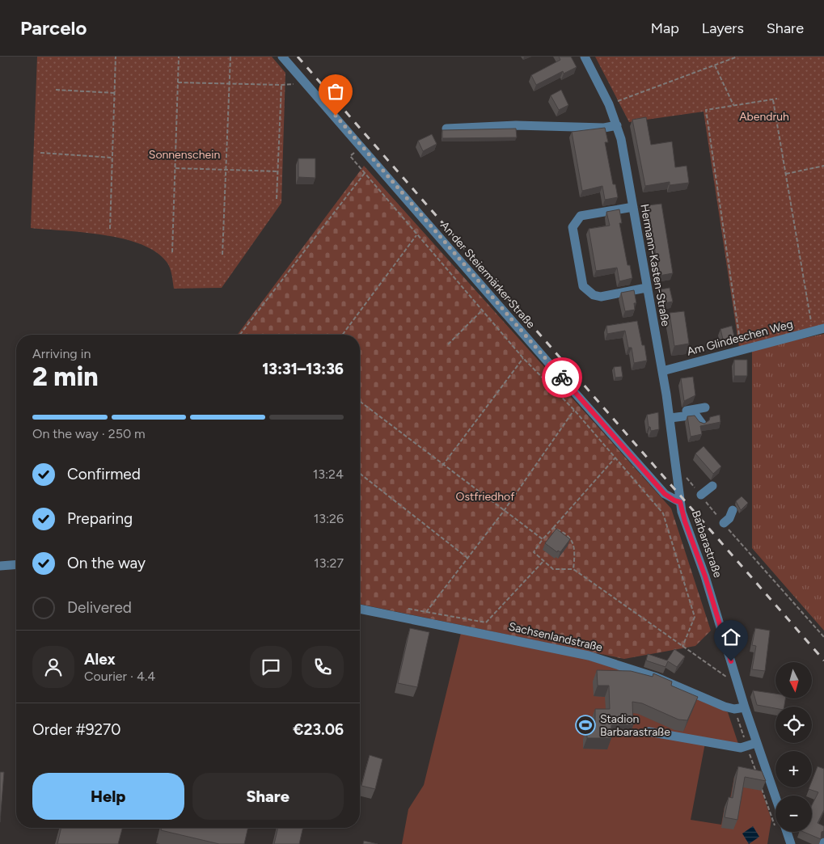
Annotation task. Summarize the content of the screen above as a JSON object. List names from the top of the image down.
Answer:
{
  "streets": {
    "street": [
      "Hermann-Kasten-Straße",
      "An der Steiermärker Straße",
      "Am Glindeschen Weg",
      "Barbarastraße",
      "Sachsenlandstraße"
    ]
  },
  "crossings": [
    ["Hermann-Kasten-Straße", "Am Glindeschen Weg"],
    ["Hermann-Kasten-Straße", "Barbarastraße"],
    ["An der Steiermärker Straße", "Barbarastraße"]
  ],
  "parks": ["Abendruh", "Sonnenschein", "Ostfriedhof"],
  "places": {
    "sports": ["Stadion Barbarastraße"]
  },
  "north": "bottom",
  "page": {
    "header": "Parcelo",
    "nav": ["Map", "Layers", "Share"],
    "heading": ["2 min", "Arriving in", "13:31–13:36"],
    "panel": [
      "Alex",
      "Courier · 4.4",
      "Order #9270",
      "€23.06"
    ],
    "bar": "On the way · 250 m",
    "list": [
      ["Confirmed", "13:24"],
      ["Preparing", "13:26"],
      ["On the way", "13:27"],
      "Delivered"
    ],
    "map_buttons": ["+", "−"],
    "buttons": ["Help", "Share"]
  }
}
